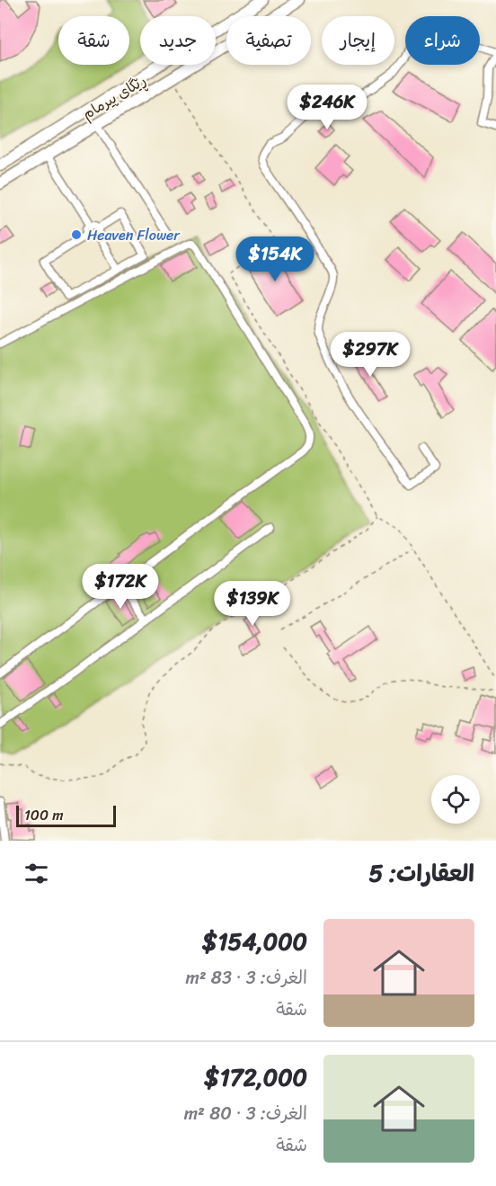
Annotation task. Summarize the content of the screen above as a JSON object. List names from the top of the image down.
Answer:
{
  "streets": {
    "highway": ["ڕێگای پیرمام"]
  },
  "places": ["Heaven Flower"],
  "scale_bar": "100 m",
  "page": {
    "chip": [
      "شراء",
      "إيجار",
      "تصفية",
      "جديد",
      "شقة"
    ],
    "price": [
      "$246K",
      "$154K",
      "$297K",
      "$172K",
      "$139K"
    ],
    "scale": "100 m",
    "heading": "العقارات: 5",
    "list": [
      {
        "name": "$154,000",
        "note": "الغرف: 3 · 83 m² · شقة"
      },
      {
        "name": "$172,000",
        "note": "الغرف: 3 · 80 m² · شقة"
      }
    ]
  }
}
